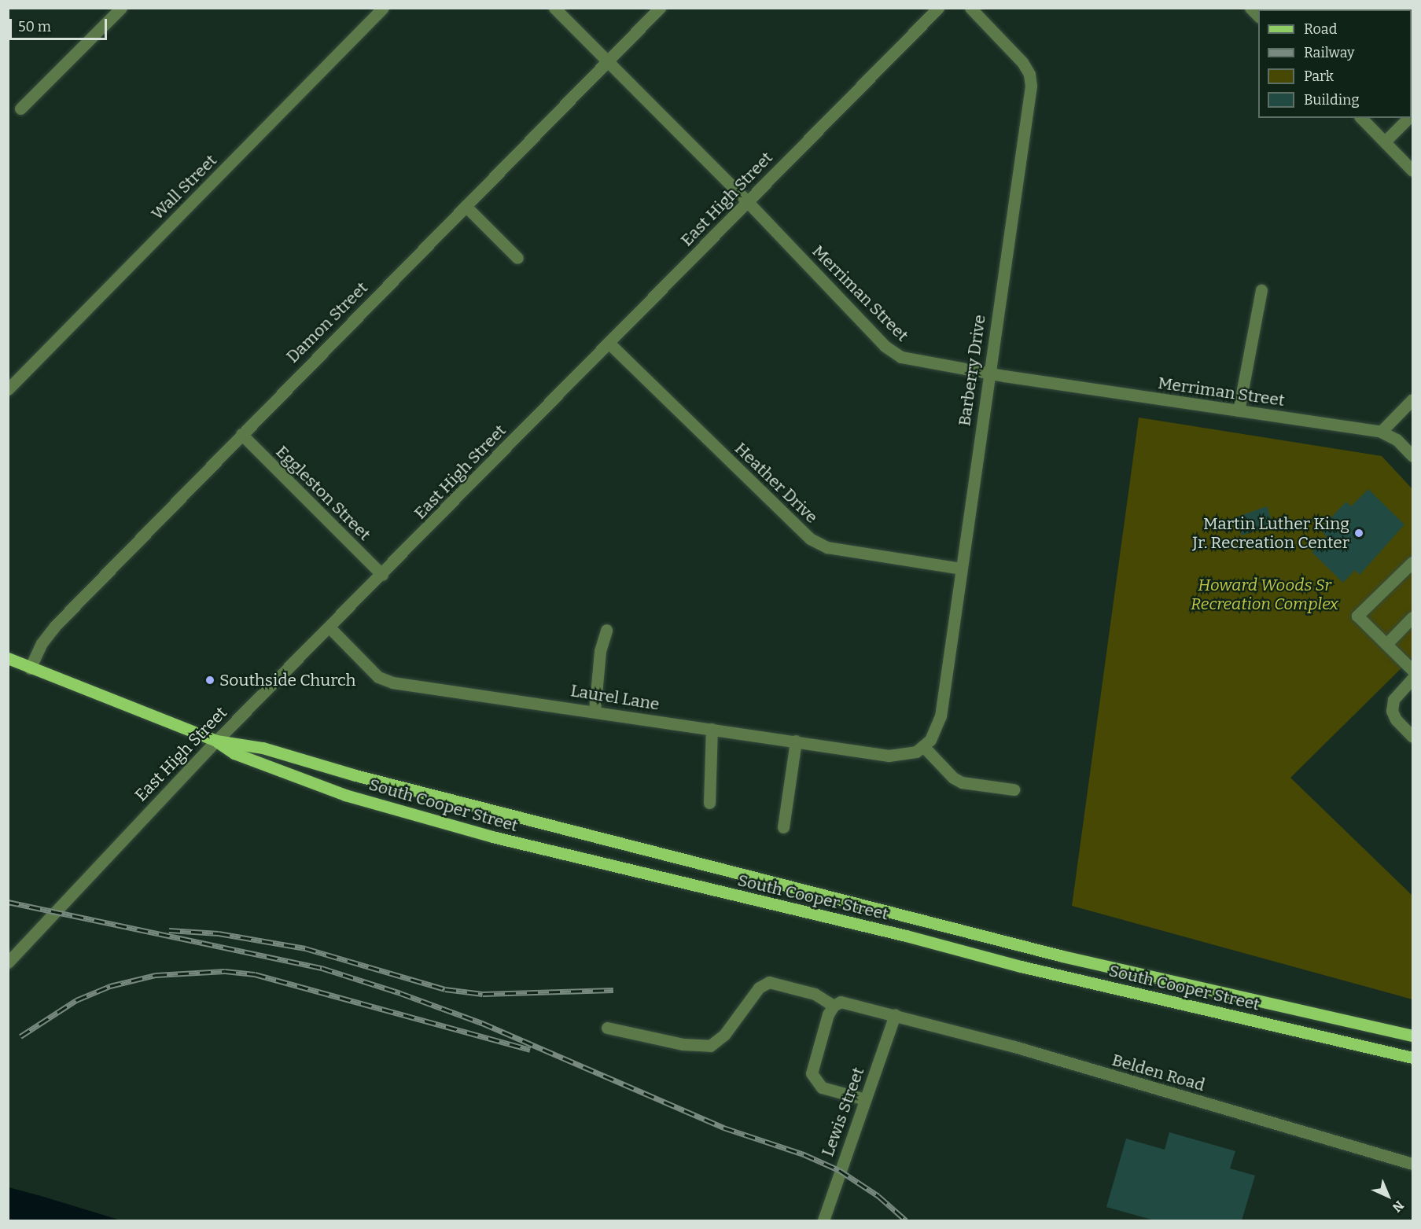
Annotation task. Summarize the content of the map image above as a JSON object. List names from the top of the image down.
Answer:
{
  "streets": {
    "main road": ["South Cooper Street"],
    "street": [
      "Wall Street",
      "East High Street",
      "Merriman Street",
      "Damon Street",
      "Barberry Drive",
      "Heather Drive",
      "Eggleston Street",
      "Laurel Lane",
      "Belden Road",
      "Lewis Street"
    ]
  },
  "crossings": [
    ["East High Street", "Merriman Street"],
    ["East High Street", "Heather Drive"],
    ["East High Street", "Eggleston Street"],
    ["East High Street", "Laurel Lane"],
    ["East High Street", "South Cooper Street"],
    ["Merriman Street", "Damon Street"],
    ["Merriman Street", "Barberry Drive"],
    ["Damon Street", "Eggleston Street"],
    ["Damon Street", "South Cooper Street"],
    ["Barberry Drive", "Heather Drive"],
    ["Barberry Drive", "Laurel Lane"],
    ["Belden Road", "Lewis Street"]
  ],
  "parks": ["Howard Woods Sr Recreation Complex"],
  "places": ["Martin Luther King Jr. Recreation Center", "Southside Church"],
  "legend": [
    "Road",
    "Railway",
    "Park",
    "Building"
  ],
  "scale_bar": "50 m",
  "north": "bottom right"
}
